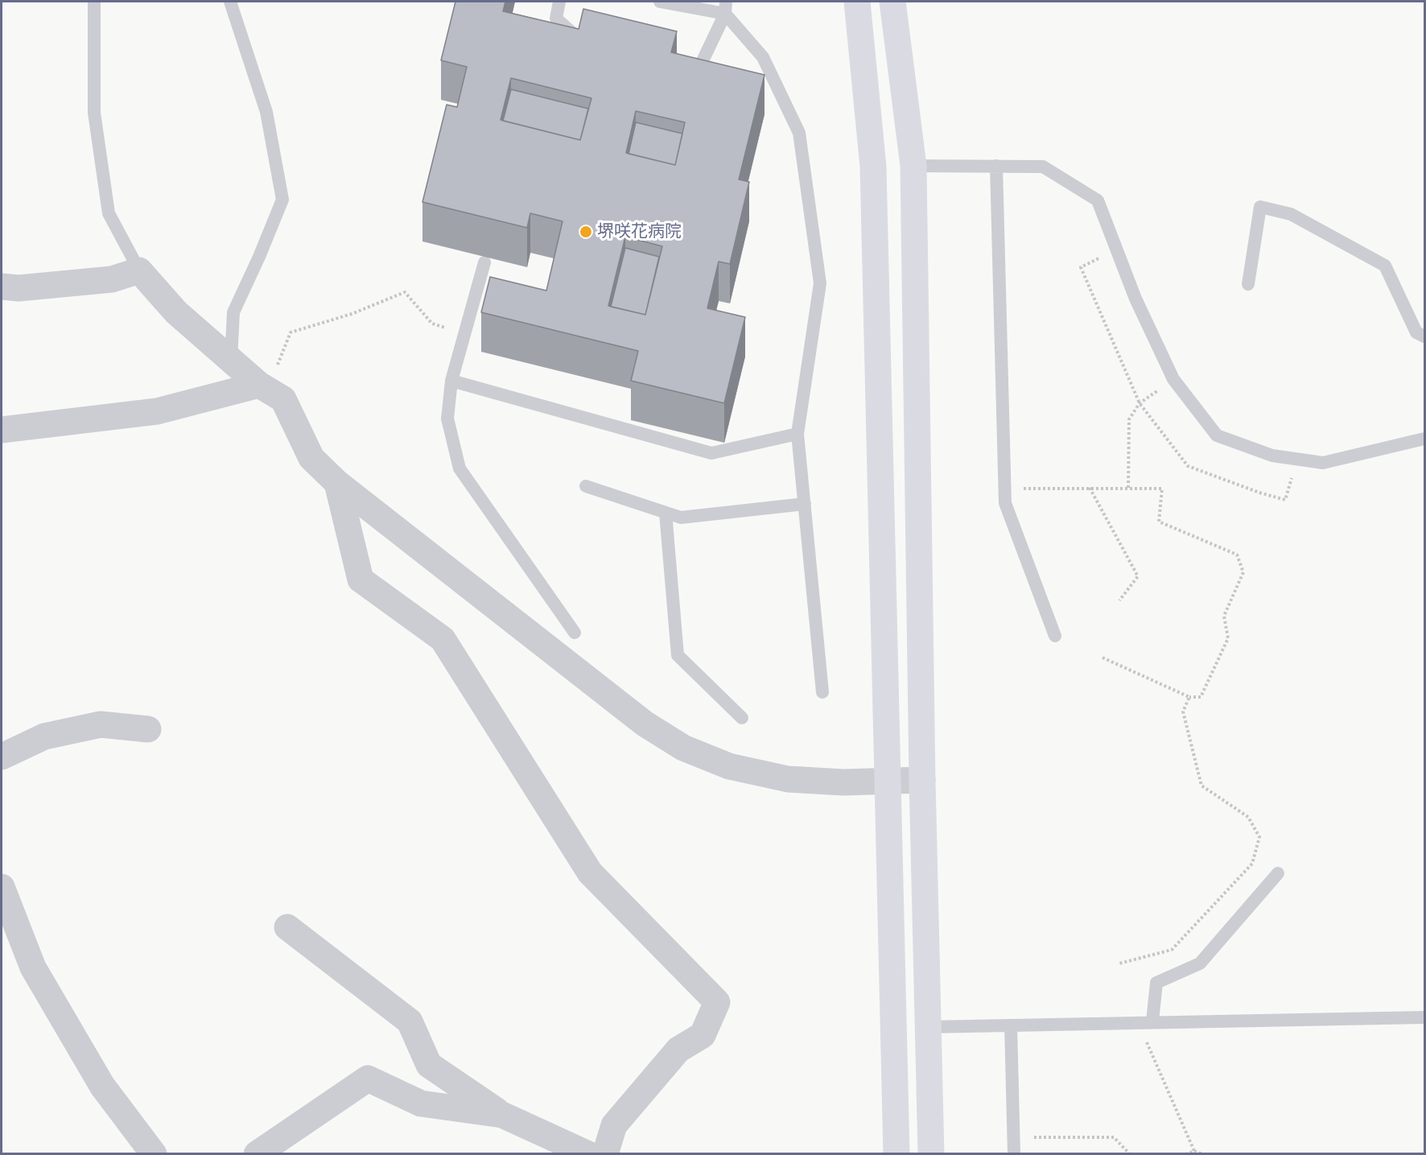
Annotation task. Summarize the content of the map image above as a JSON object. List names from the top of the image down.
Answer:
{
  "places": ["堺咲花病院"]
}
